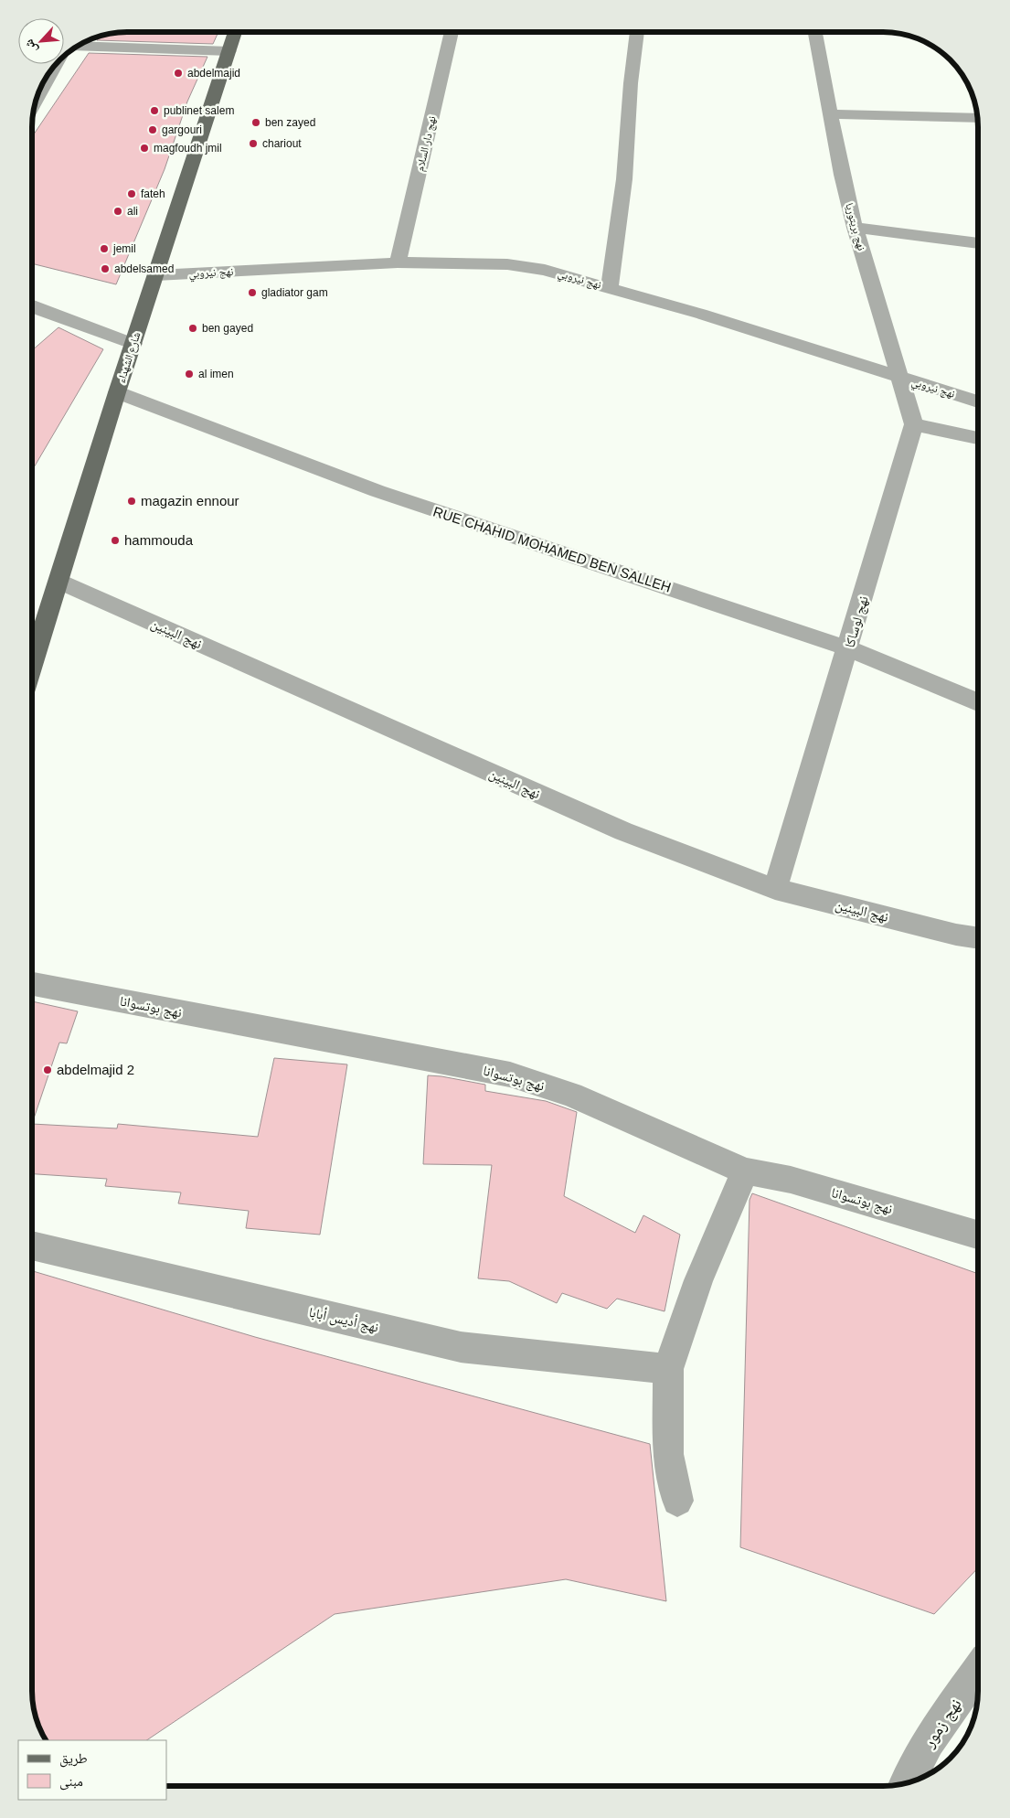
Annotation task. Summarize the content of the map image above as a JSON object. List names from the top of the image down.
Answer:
{
  "streets": {
    "main road": ["شارع الشهداء"],
    "street": [
      "نهج دار السلام",
      "نهج بريتوريا",
      "نهج نيروبي",
      "RUE CHAHID MOHAMED BEN SALLEH",
      "نهج لوساكا",
      "نهج البينين",
      "نهج بوتسوانا",
      "نهج أديس أبابا",
      "نهج زمور"
    ]
  },
  "crossings": [
    ["نهج دار السلام", "نهج نيروبي"],
    ["نهج بريتوريا", "نهج نيروبي"],
    ["نهج بريتوريا", "نهج لوساكا"],
    ["نهج نيروبي", "شارع الشهداء"],
    ["شارع الشهداء", "RUE CHAHID MOHAMED BEN SALLEH"],
    ["شارع الشهداء", "نهج البينين"],
    ["RUE CHAHID MOHAMED BEN SALLEH", "نهج لوساكا"],
    ["نهج لوساكا", "نهج البينين"]
  ],
  "places": [
    "abdelmajid",
    "publinet salem",
    "ben zayed",
    "gargouri",
    "chariout",
    "magfoudh jmil",
    "fateh",
    "ali",
    "jemil",
    "abdelsamed",
    "gladiator gam",
    "ben gayed",
    "al imen",
    "magazin ennour",
    "hammouda",
    "abdelmajid 2"
  ],
  "legend": ["طريق", "مبنى"],
  "north": "bottom left"
}
